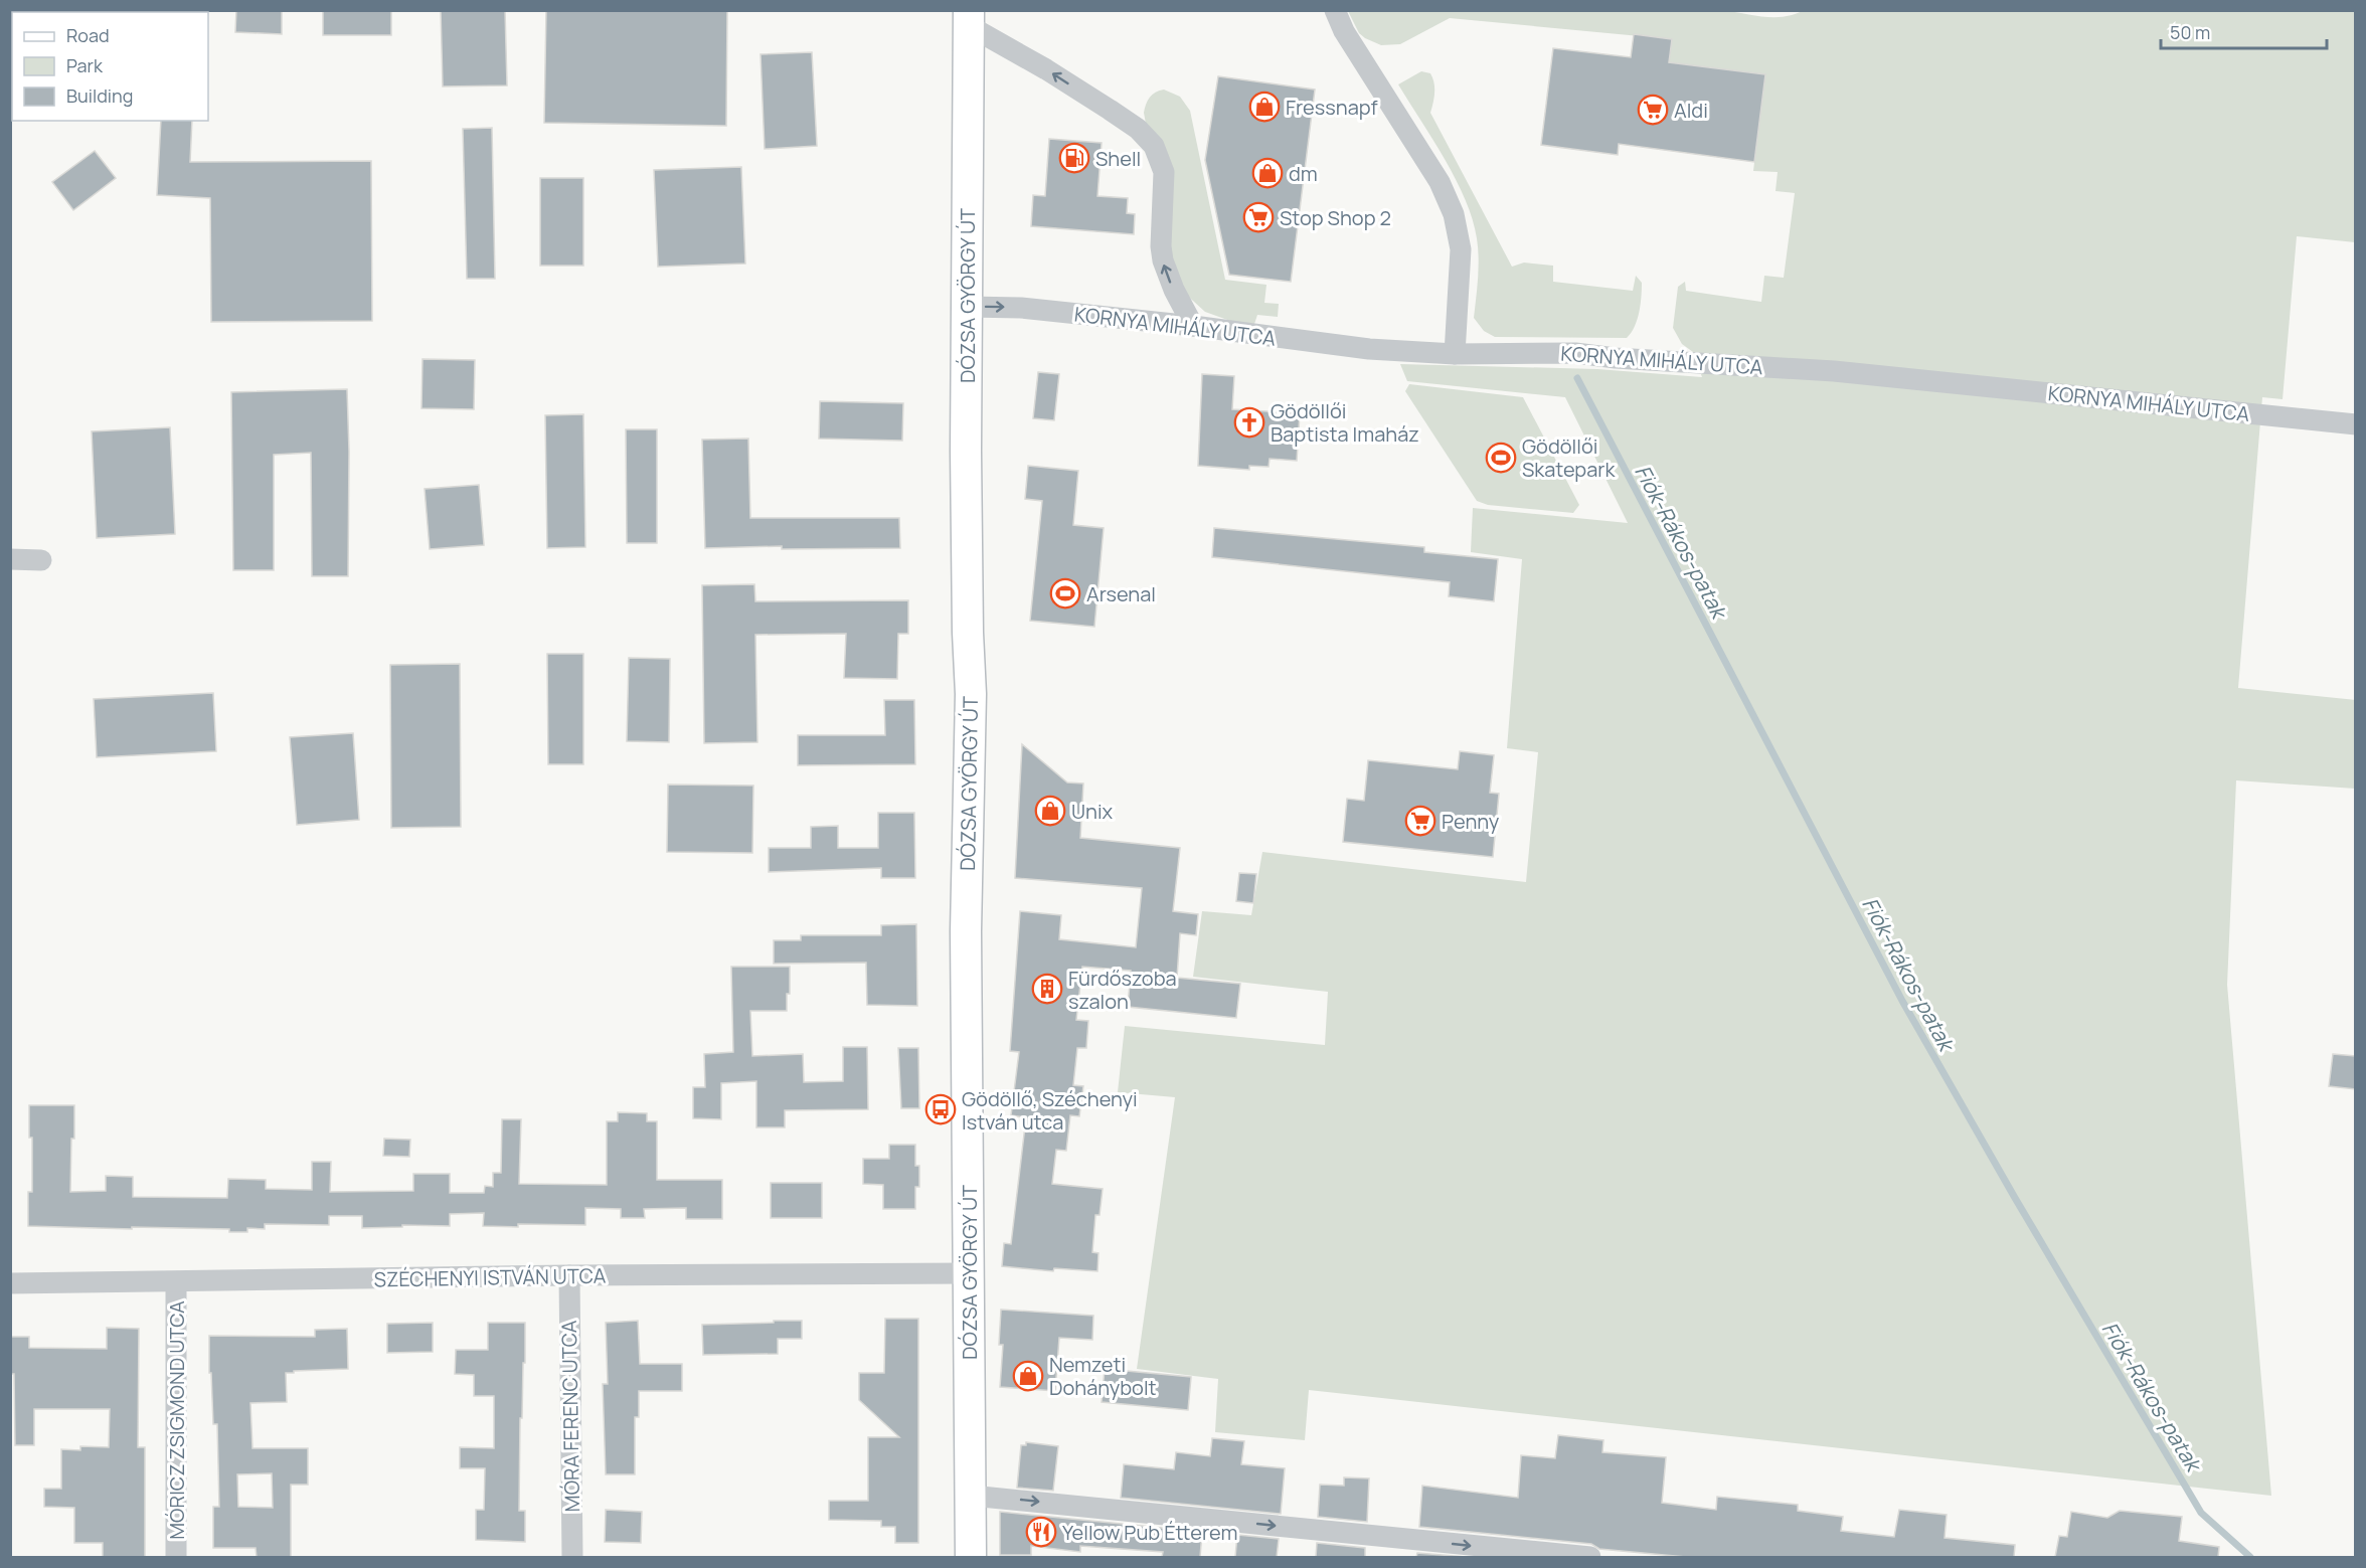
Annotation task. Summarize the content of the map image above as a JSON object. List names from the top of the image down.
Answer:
{
  "streets": {
    "main road": ["DÓZSA GYÖRGY ÚT"],
    "street": [
      "KORNYA MIHÁLY UTCA",
      "SZÉCHENYI ISTVÁN UTCA",
      "MÓRA FERENC UTCA",
      "MÓRICZ ZSIGMOND UTCA"
    ]
  },
  "crossings": [
    ["DÓZSA GYÖRGY ÚT", "KORNYA MIHÁLY UTCA"],
    ["DÓZSA GYÖRGY ÚT", "SZÉCHENYI ISTVÁN UTCA"],
    ["SZÉCHENYI ISTVÁN UTCA", "MÓRA FERENC UTCA"],
    ["SZÉCHENYI ISTVÁN UTCA", "MÓRICZ ZSIGMOND UTCA"]
  ],
  "water": ["Fiók-Rákos-patak"],
  "places": {
    "shop": [
      "Fressnapf",
      "dm",
      "Unix",
      "Nemzeti Dohánybolt"
    ],
    "supermarket": ["Aldi", "Stop Shop 2", "Penny"],
    "fuel station": ["Shell"],
    "church": ["Gödöllői Baptista Imaház"],
    "sports": ["Gödöllői Skatepark", "Arsenal"],
    "building": ["Fürdőszoba szalon"],
    "bus stop": ["Gödöllő, Széchenyi István utca"],
    "restaurant": ["Yellow Pub Étterem"]
  },
  "legend": ["Road", "Park", "Building"],
  "scale_bar": "50 m"
}
